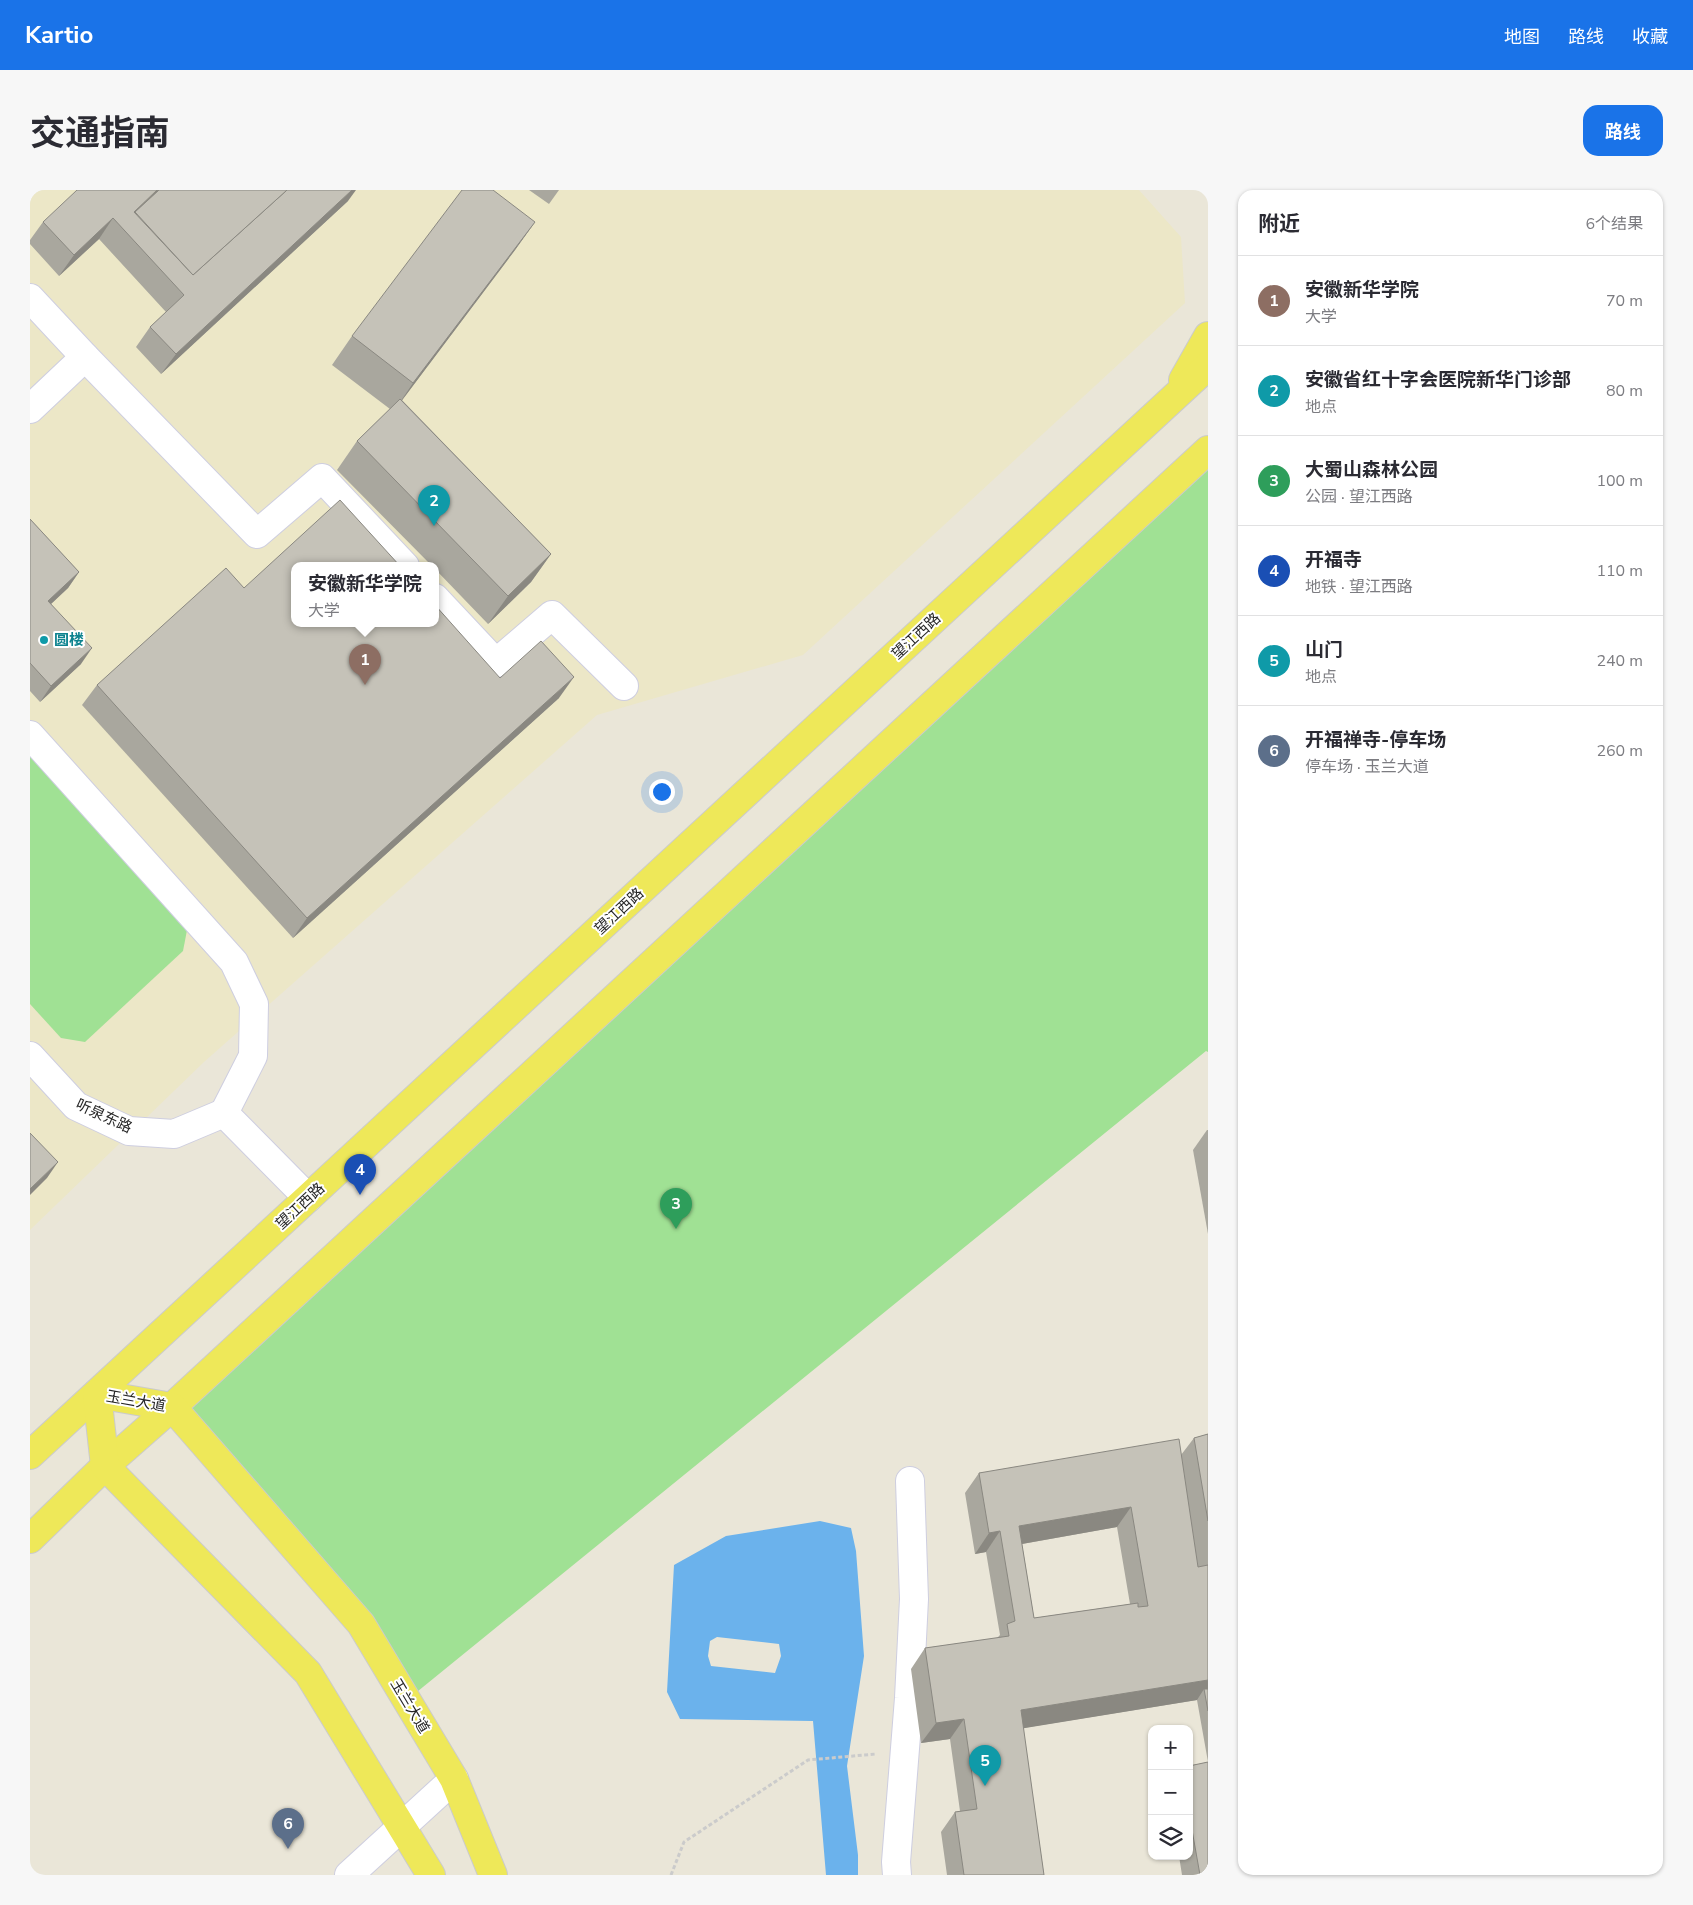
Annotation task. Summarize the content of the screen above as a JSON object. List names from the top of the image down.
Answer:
{
  "streets": {
    "main road": ["望江西路", "玉兰大道"],
    "street": ["听泉东路"]
  },
  "crossings": [
    ["望江西路", "玉兰大道"]
  ],
  "places": ["圆楼"],
  "page": {
    "header": "Kartio",
    "nav": ["地图", "路线", "收藏"],
    "title": "交通指南",
    "buttons": "路线",
    "heading": ["附近", "6个结果"],
    "list": [
      {
        "mark": "1",
        "name": "安徽新华学院",
        "note": "大学",
        "value": "70 m"
      },
      {
        "mark": "2",
        "name": "安徽省红十字会医院新华门诊部",
        "note": "地点",
        "value": "80 m"
      },
      {
        "mark": "3",
        "name": "大蜀山森林公园",
        "note": "公园 · 望江西路",
        "value": "100 m"
      },
      {
        "mark": "4",
        "name": "开福寺",
        "note": "地铁 · 望江西路",
        "value": "110 m"
      },
      {
        "mark": "5",
        "name": "山门",
        "note": "地点",
        "value": "240 m"
      },
      {
        "mark": "6",
        "name": "开福禅寺-停车场",
        "note": "停车场 · 玉兰大道",
        "value": "260 m"
      }
    ],
    "pins": [
      "2",
      "1",
      "4",
      "3",
      "5",
      "6"
    ],
    "popup": ["安徽新华学院", "大学"],
    "map_buttons": ["+", "−"]
  }
}
